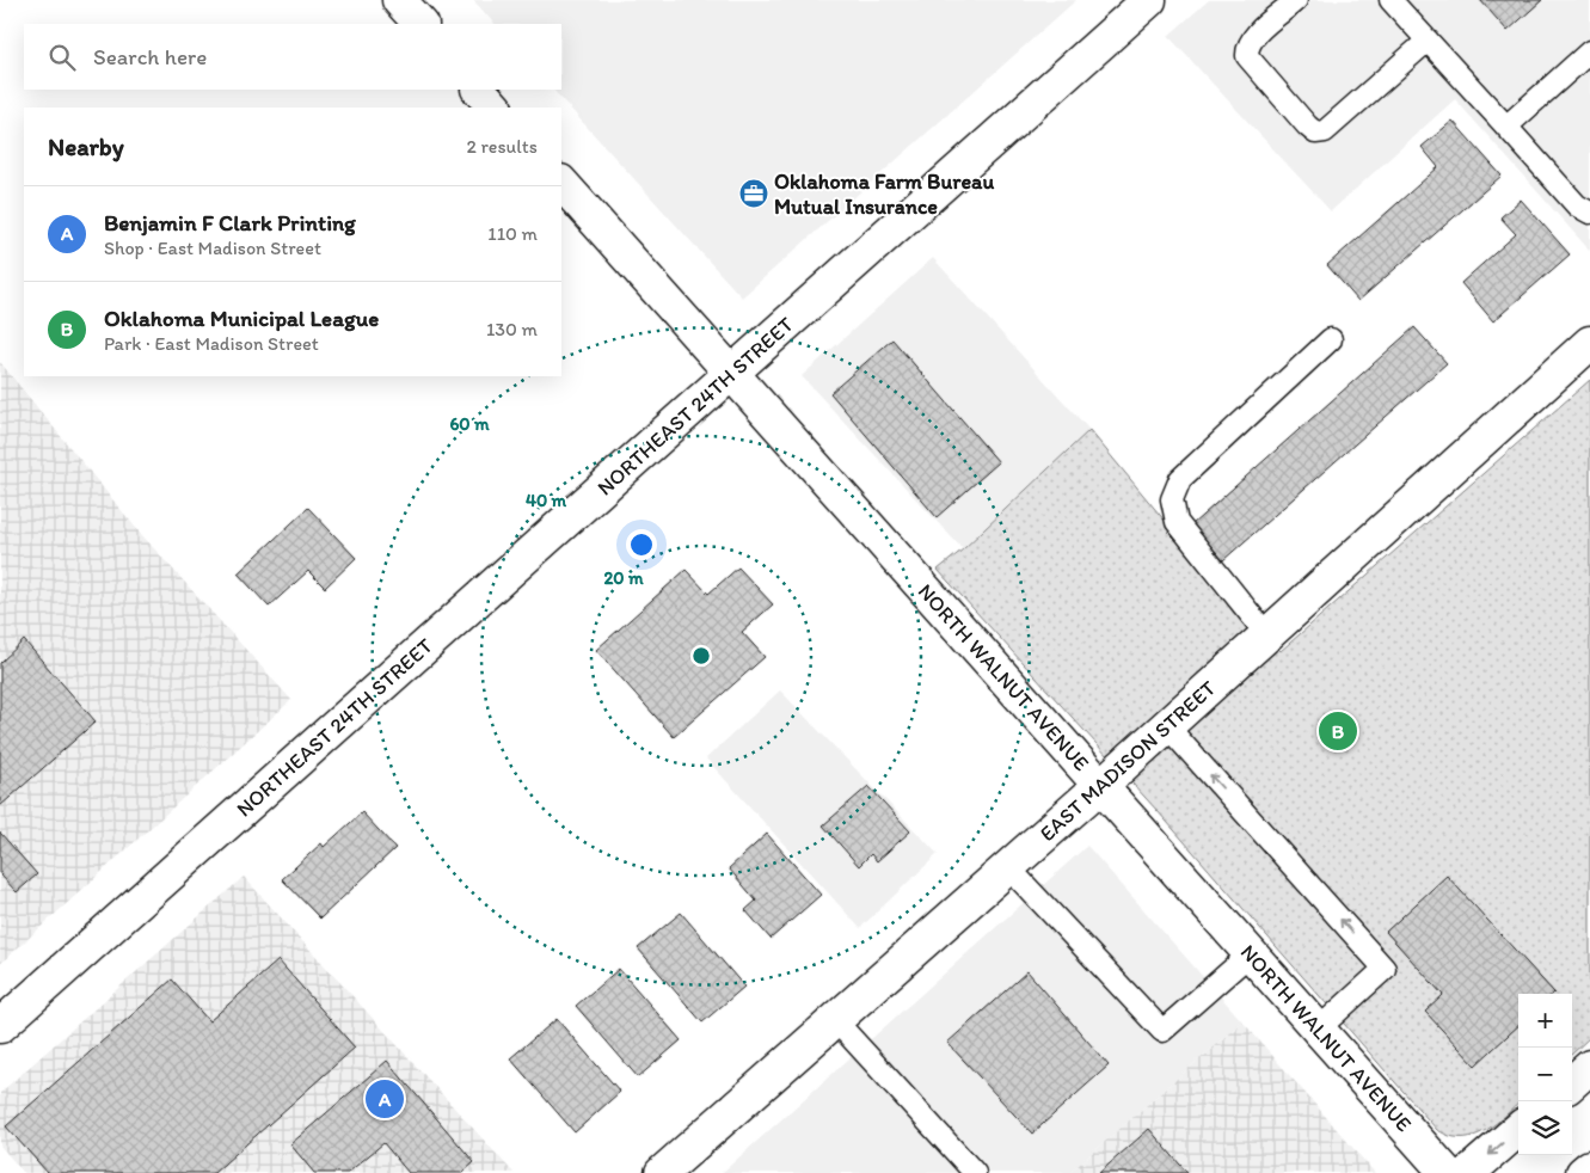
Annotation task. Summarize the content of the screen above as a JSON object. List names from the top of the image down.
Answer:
{
  "streets": {
    "street": ["NORTHEAST 24TH STREET", "NORTH WALNUT AVENUE", "EAST MADISON STREET"]
  },
  "crossings": [
    ["NORTHEAST 24TH STREET", "NORTH WALNUT AVENUE"],
    ["NORTH WALNUT AVENUE", "EAST MADISON STREET"]
  ],
  "places": {
    "office": ["Oklahoma Farm Bureau Mutual Insurance"]
  },
  "page": {
    "search": "Search here",
    "heading": ["Nearby", "2 results"],
    "list": [
      {
        "mark": "A",
        "name": "Benjamin F Clark Printing",
        "note": "Shop · East Madison Street",
        "value": "110 m"
      },
      {
        "mark": "B",
        "name": "Oklahoma Municipal League",
        "note": "Park · East Madison Street",
        "value": "130 m"
      }
    ],
    "pins": ["B", "A"],
    "map_buttons": ["+", "−"]
  },
  "rings": ["60 m", "40 m", "20 m"]
}
